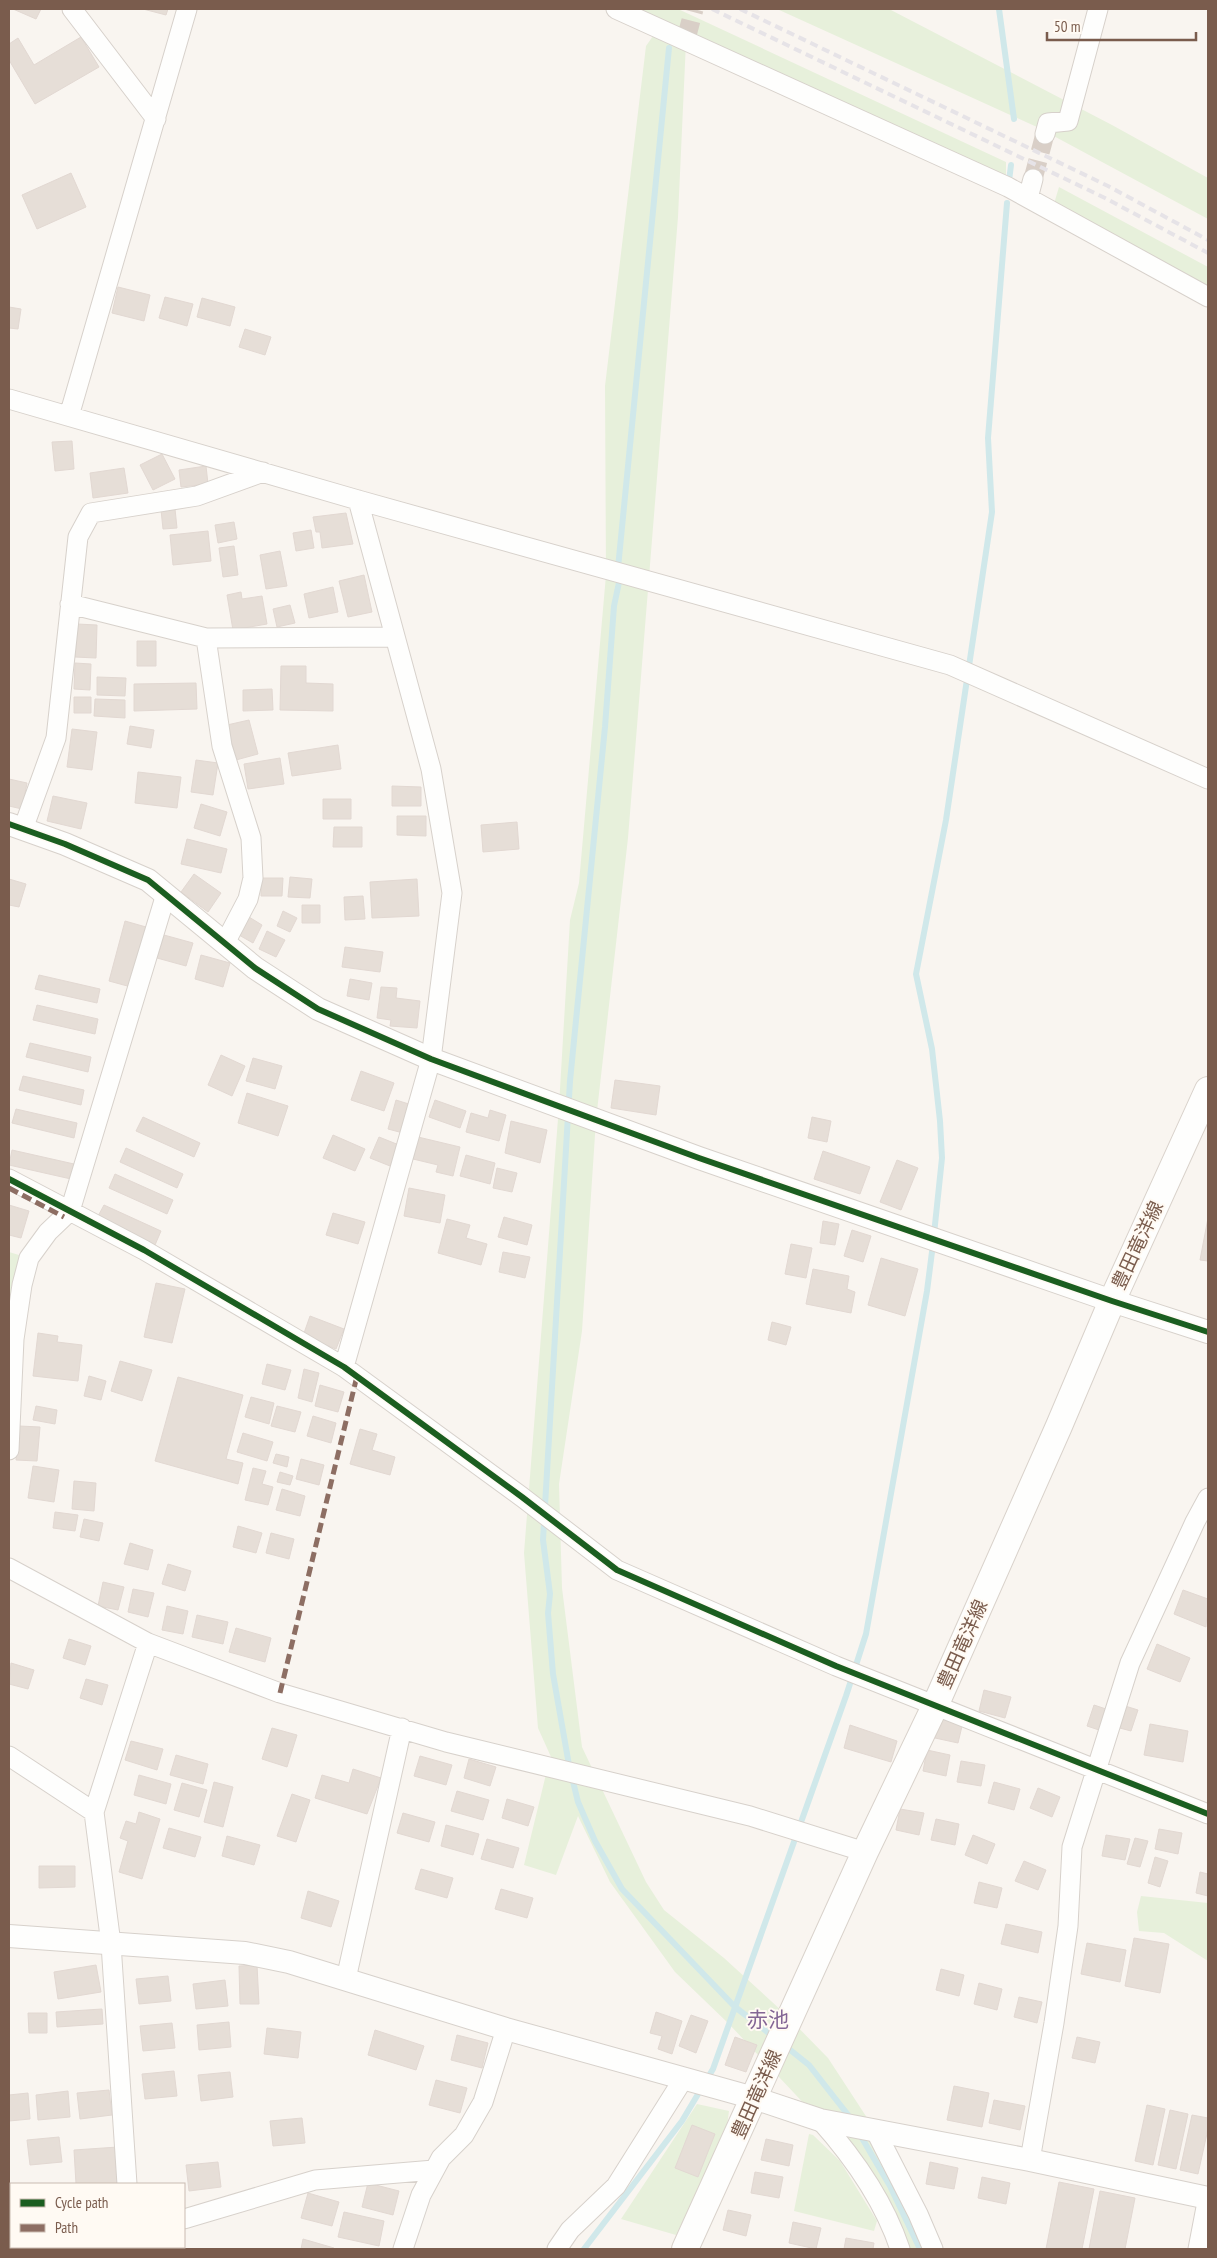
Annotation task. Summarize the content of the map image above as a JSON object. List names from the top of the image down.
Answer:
{
  "streets": {
    "main road": ["豊田竜洋線"]
  },
  "districts": ["赤池"],
  "legend": ["Cycle path", "Path"],
  "scale_bar": "50 m"
}
